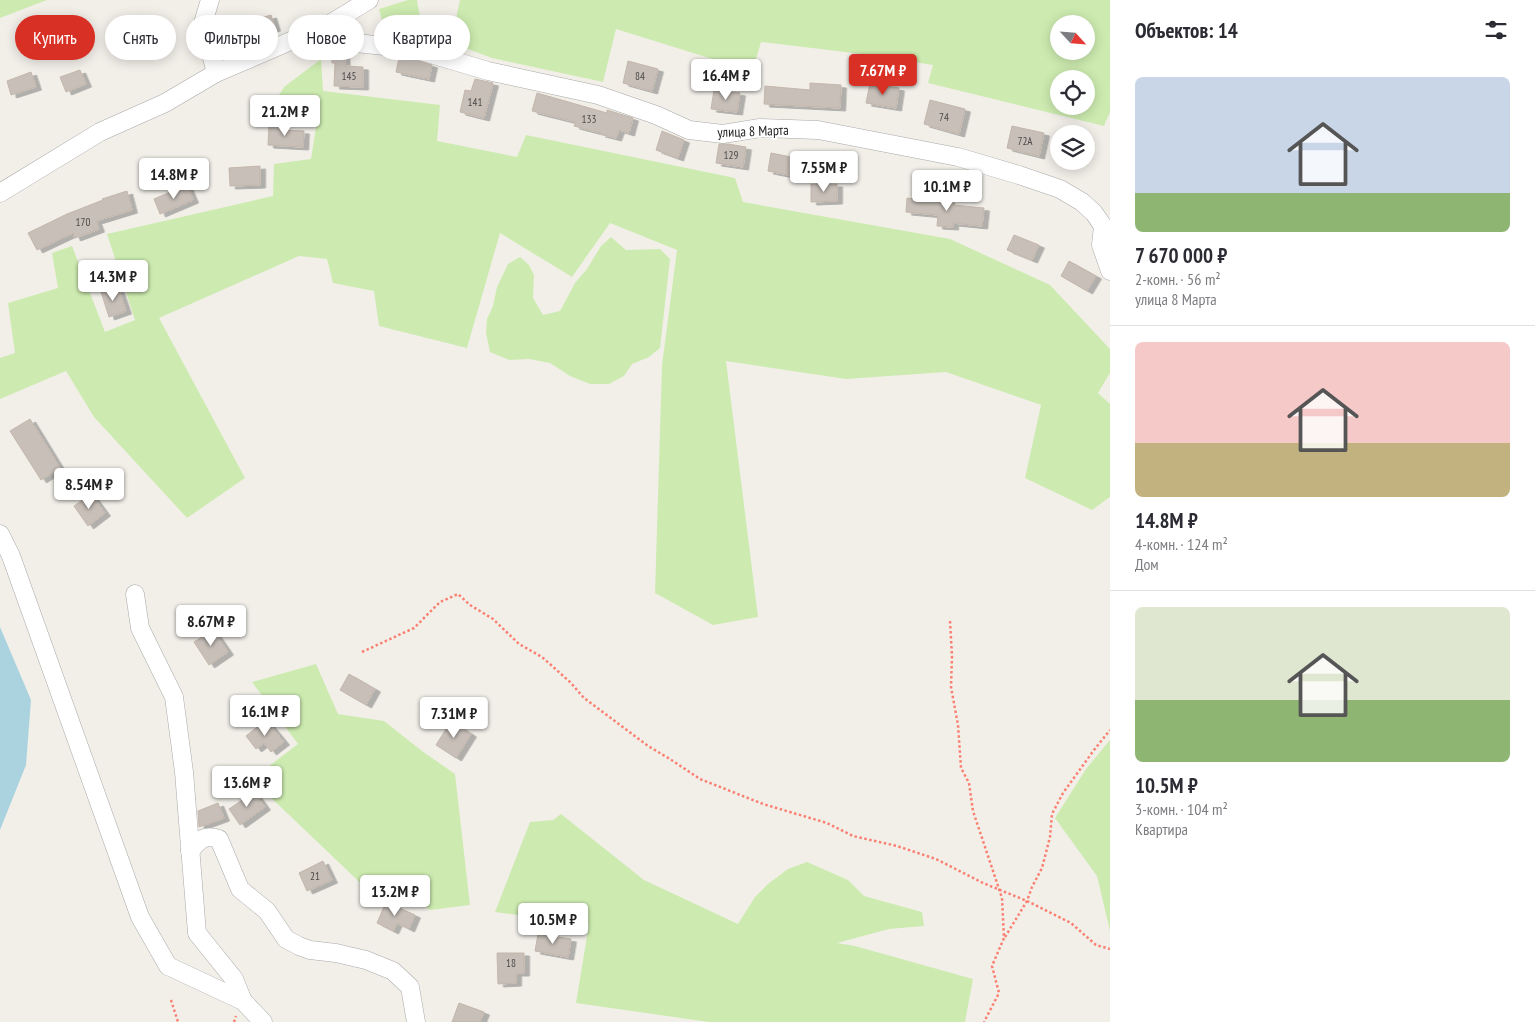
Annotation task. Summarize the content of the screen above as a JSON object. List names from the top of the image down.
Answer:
{
  "streets": {
    "street": ["улица 8 Марта"]
  },
  "house_numbers": [
    "145",
    "84",
    "141",
    "74",
    "133",
    "72А",
    "129",
    "170",
    "21",
    "18"
  ],
  "north": "bottom right",
  "page": {
    "heading": "Объектов: 14",
    "chip": [
      "Купить",
      "Снять",
      "Фильтры",
      "Новое",
      "Квартира"
    ],
    "price": [
      "7.67M ₽",
      "16.4M ₽",
      "21.2M ₽",
      "7.55M ₽",
      "14.8M ₽",
      "10.1M ₽",
      "14.3M ₽",
      "8.54M ₽",
      "8.67M ₽",
      "16.1M ₽",
      "7.31M ₽",
      "13.6M ₽",
      "13.2M ₽",
      "10.5M ₽"
    ],
    "list": [
      {
        "name": "7 670 000 ₽",
        "note": "2-комн. · 56 m² · улица 8 Марта"
      },
      {
        "name": "14.8M ₽",
        "note": "4-комн. · 124 m² · Дом"
      },
      {
        "name": "10.5M ₽",
        "note": "3-комн. · 104 m² · Квартира"
      }
    ]
  }
}
